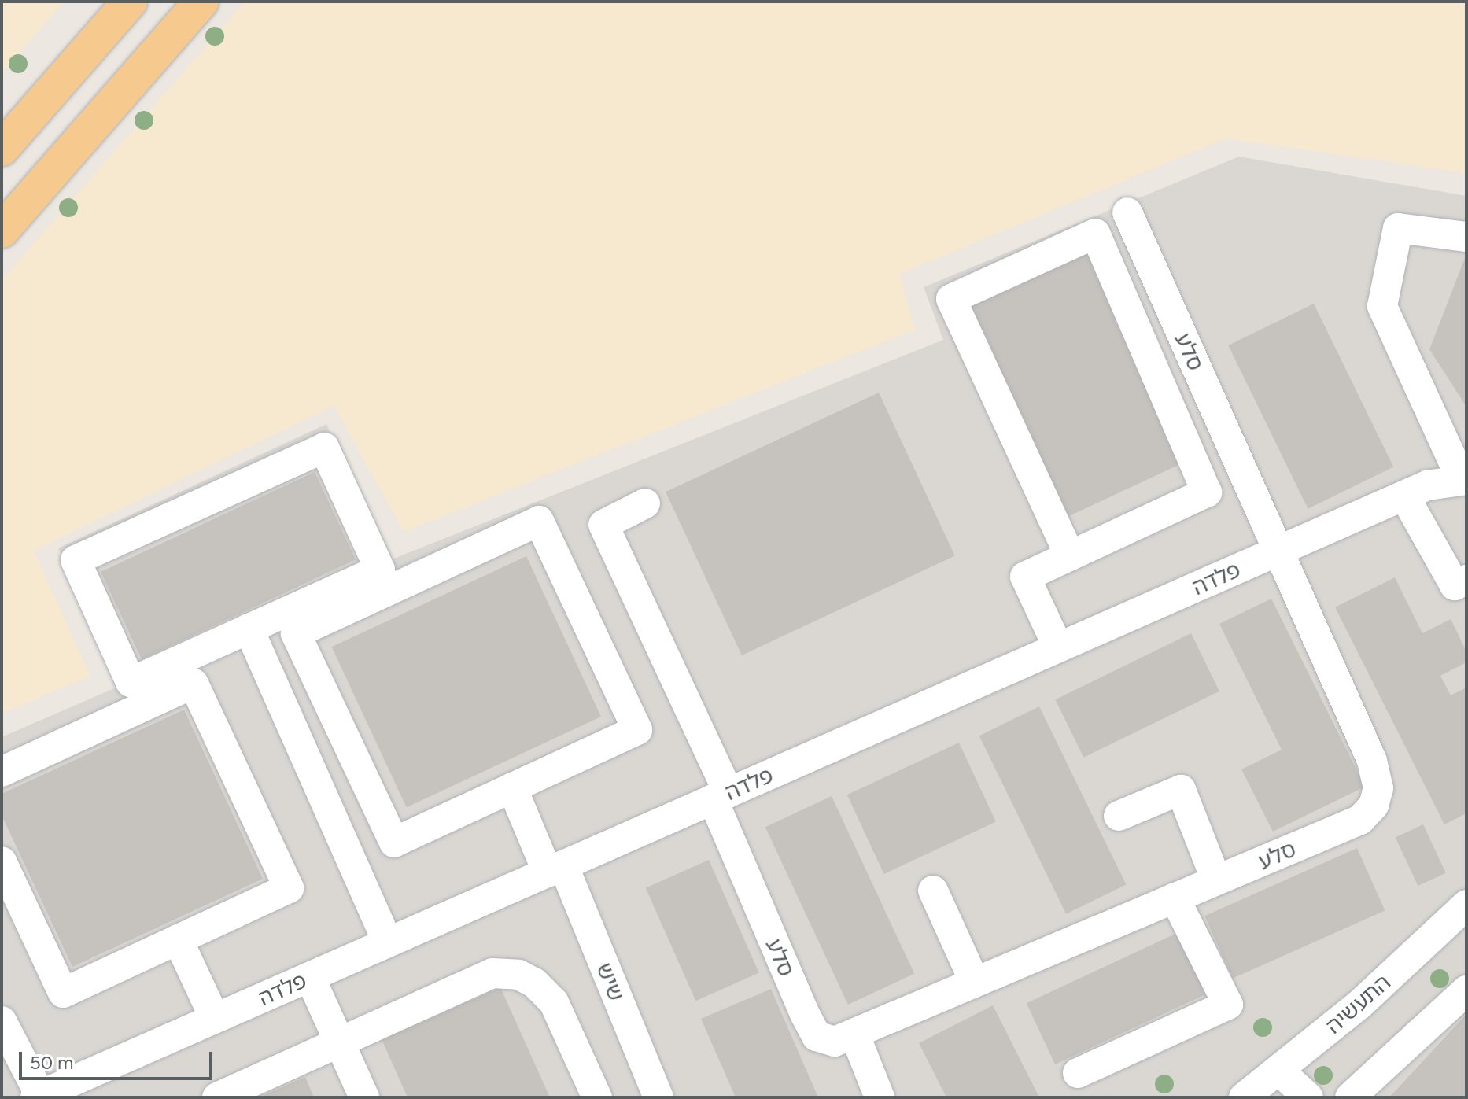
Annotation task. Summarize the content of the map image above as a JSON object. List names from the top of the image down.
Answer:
{
  "streets": {
    "street": [
      "סלע",
      "פלדה",
      "שיש",
      "התעשיה"
    ]
  },
  "crossings": [
    ["סלע", "פלדה"],
    ["פלדה", "שיש"]
  ],
  "scale_bar": "50 m"
}
